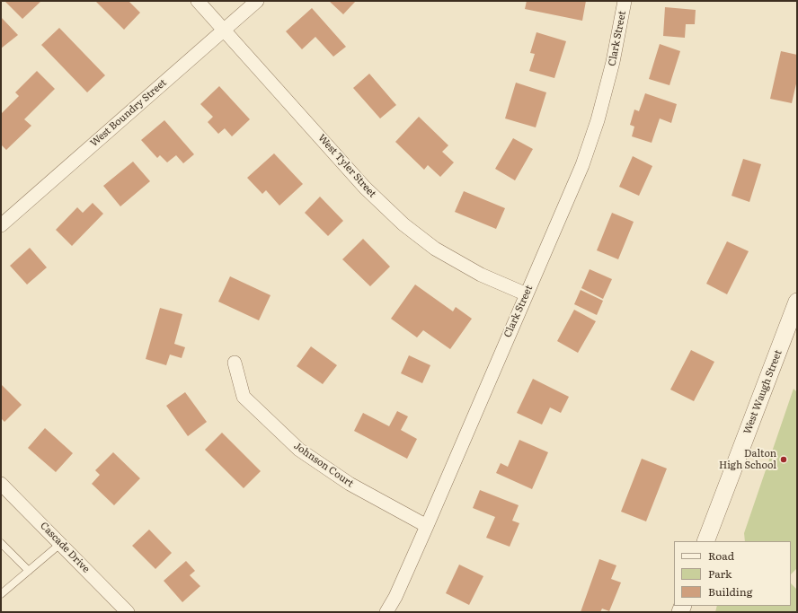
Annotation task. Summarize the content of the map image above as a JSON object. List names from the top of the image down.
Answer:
{
  "streets": {
    "street": [
      "Clark Street",
      "West Boundry Street",
      "West Tyler Street",
      "West Waugh Street",
      "Johnson Court",
      "Cascade Drive"
    ]
  },
  "crossings": [
    ["Clark Street", "West Tyler Street"],
    ["Clark Street", "Johnson Court"],
    ["West Boundry Street", "West Tyler Street"]
  ],
  "places": ["Dalton High School"],
  "legend": ["Road", "Park", "Building"]
}
